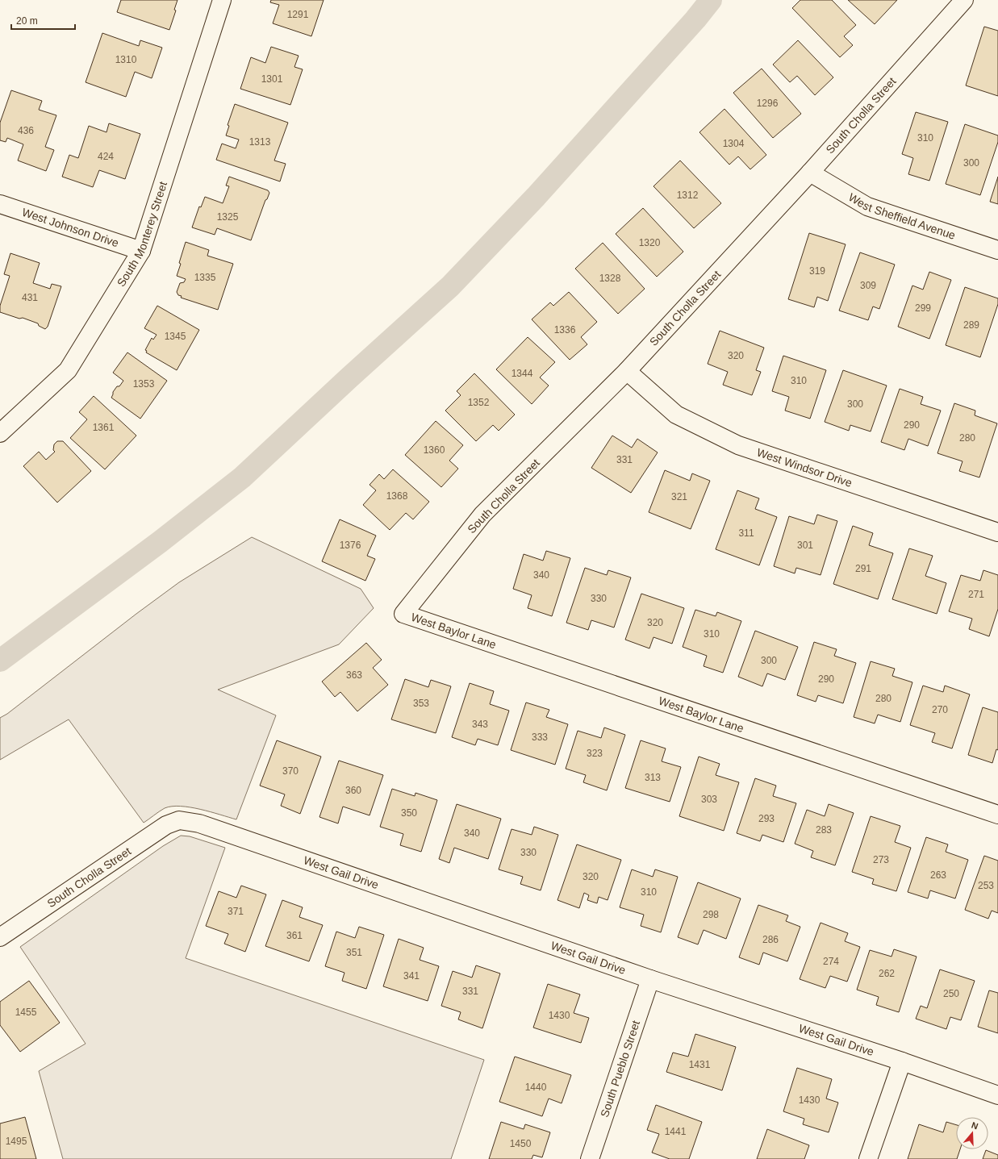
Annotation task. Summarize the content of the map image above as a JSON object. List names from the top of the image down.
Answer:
{
  "streets": {
    "street": [
      "South Cholla Street",
      "West Sheffield Avenue",
      "West Johnson Drive",
      "South Monterey Street",
      "West Windsor Drive",
      "West Baylor Lane",
      "West Gail Drive",
      "South Pueblo Street"
    ]
  },
  "crossings": [
    ["South Cholla Street", "West Sheffield Avenue"],
    ["South Cholla Street", "West Windsor Drive"],
    ["South Cholla Street", "West Baylor Lane"],
    ["South Cholla Street", "West Gail Drive"],
    ["West Johnson Drive", "South Monterey Street"],
    ["West Gail Drive", "South Pueblo Street"]
  ],
  "house_numbers": [
    "1291",
    "1310",
    "1301",
    "1296",
    "436",
    "310",
    "1313",
    "1304",
    "424",
    "300",
    "1312",
    "1325",
    "1320",
    "319",
    "1335",
    "1328",
    "309",
    "431",
    "299",
    "289",
    "1336",
    "1345",
    "320",
    "1344",
    "310",
    "1353",
    "1352",
    "300",
    "290",
    "1361",
    "280",
    "1360",
    "331",
    "1368",
    "321",
    "311",
    "1376",
    "301",
    "291",
    "340",
    "271",
    "330",
    "320",
    "310",
    "300",
    "363",
    "290",
    "280",
    "353",
    "270",
    "343",
    "333",
    "323",
    "370",
    "313",
    "360",
    "303",
    "350",
    "293",
    "283",
    "340",
    "330",
    "273",
    "263",
    "320",
    "253",
    "310",
    "371",
    "298",
    "361",
    "286",
    "351",
    "274",
    "262",
    "341",
    "331",
    "250",
    "1455",
    "1430",
    "1431",
    "1440",
    "1430",
    "1441",
    "1495",
    "1450"
  ],
  "scale_bar": "20 m",
  "north": "top"
}
